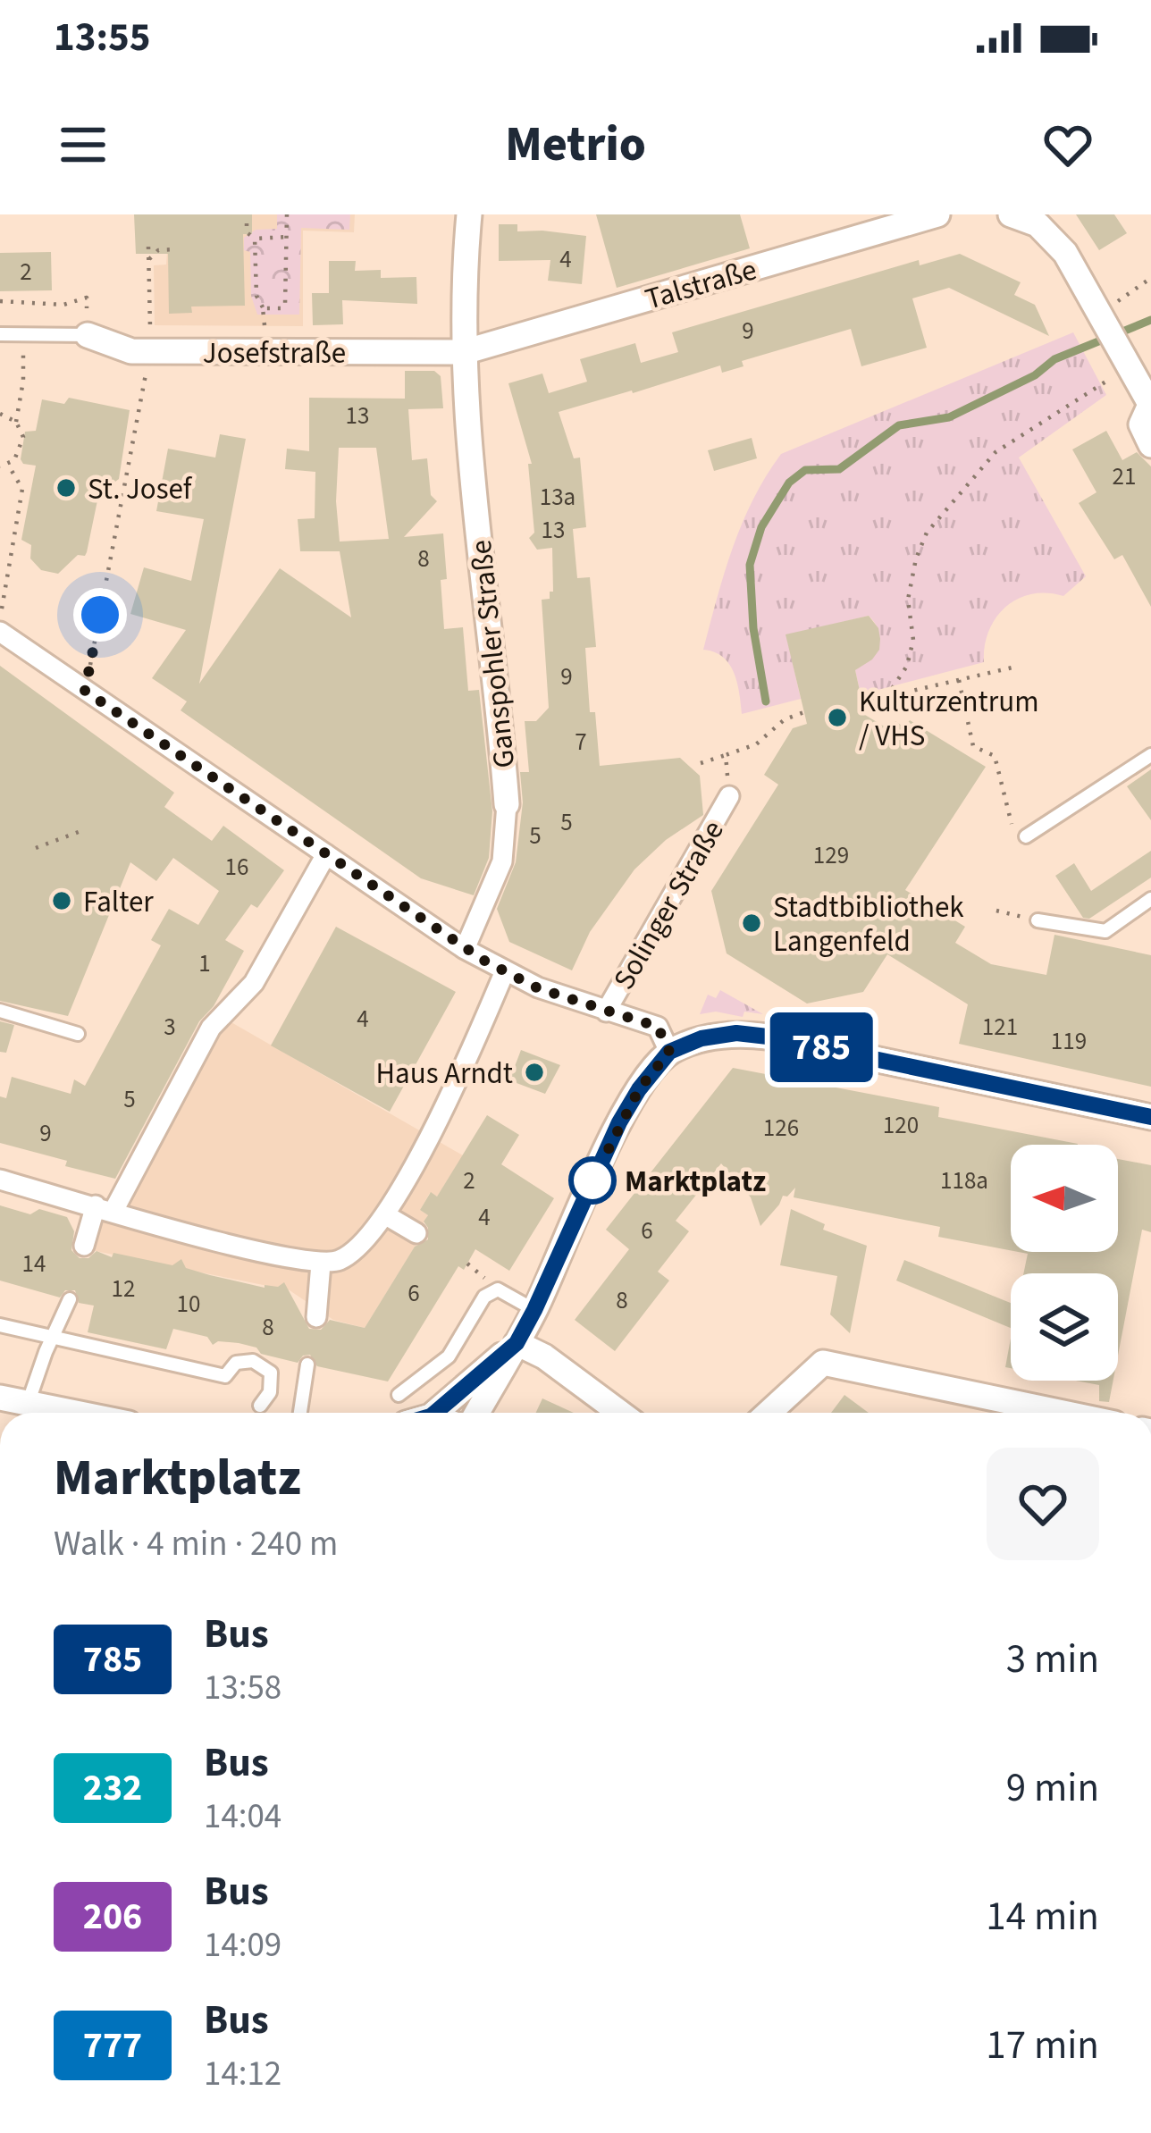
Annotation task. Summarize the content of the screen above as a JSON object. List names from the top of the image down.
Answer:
{
  "streets": {
    "street": [
      "Talstraße",
      "Josefstraße",
      "Ganspohler Straße",
      "Solinger Straße"
    ]
  },
  "crossings": [
    ["Talstraße", "Josefstraße"],
    ["Talstraße", "Ganspohler Straße"],
    ["Josefstraße", "Ganspohler Straße"],
    ["Ganspohler Straße", "Solinger Straße"]
  ],
  "places": [
    "St. Josef",
    "Kulturzentrum / VHS",
    "Falter",
    "Stadtbibliothek Langenfeld",
    "Haus Arndt",
    "Marktplatz"
  ],
  "lines": ["bus line 785"],
  "house_numbers": [
    "4",
    "2",
    "9",
    "13",
    "21",
    "13a",
    "13",
    "8",
    "9",
    "7",
    "5",
    "5",
    "129",
    "16",
    "1",
    "4",
    "3",
    "121",
    "119",
    "5",
    "120",
    "126",
    "9",
    "2",
    "118a",
    "4",
    "6",
    "14",
    "12",
    "6",
    "8",
    "10",
    "8"
  ],
  "north": "left",
  "page": {
    "status": "13:55",
    "header": "Metrio",
    "on_map": "785",
    "heading": ["Marktplatz", "Walk · 4 min · 240 m"],
    "list": [
      {
        "mark": "785",
        "name": "Bus",
        "note": "13:58",
        "value": "3 min"
      },
      {
        "mark": "232",
        "name": "Bus",
        "note": "14:04",
        "value": "9 min"
      },
      {
        "mark": "206",
        "name": "Bus",
        "note": "14:09",
        "value": "14 min"
      },
      {
        "mark": "777",
        "name": "Bus",
        "note": "14:12",
        "value": "17 min"
      }
    ]
  }
}
